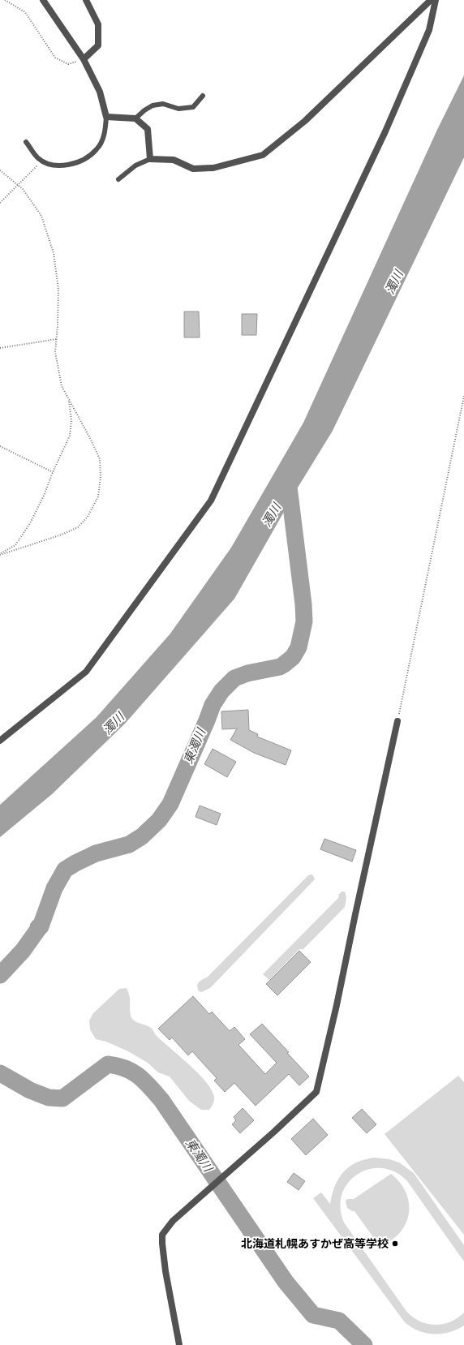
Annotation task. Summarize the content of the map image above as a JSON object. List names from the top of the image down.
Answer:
{
  "water": ["濁川", "東濁川"],
  "places": ["北海道札幌あすかぜ高等学校"]
}
